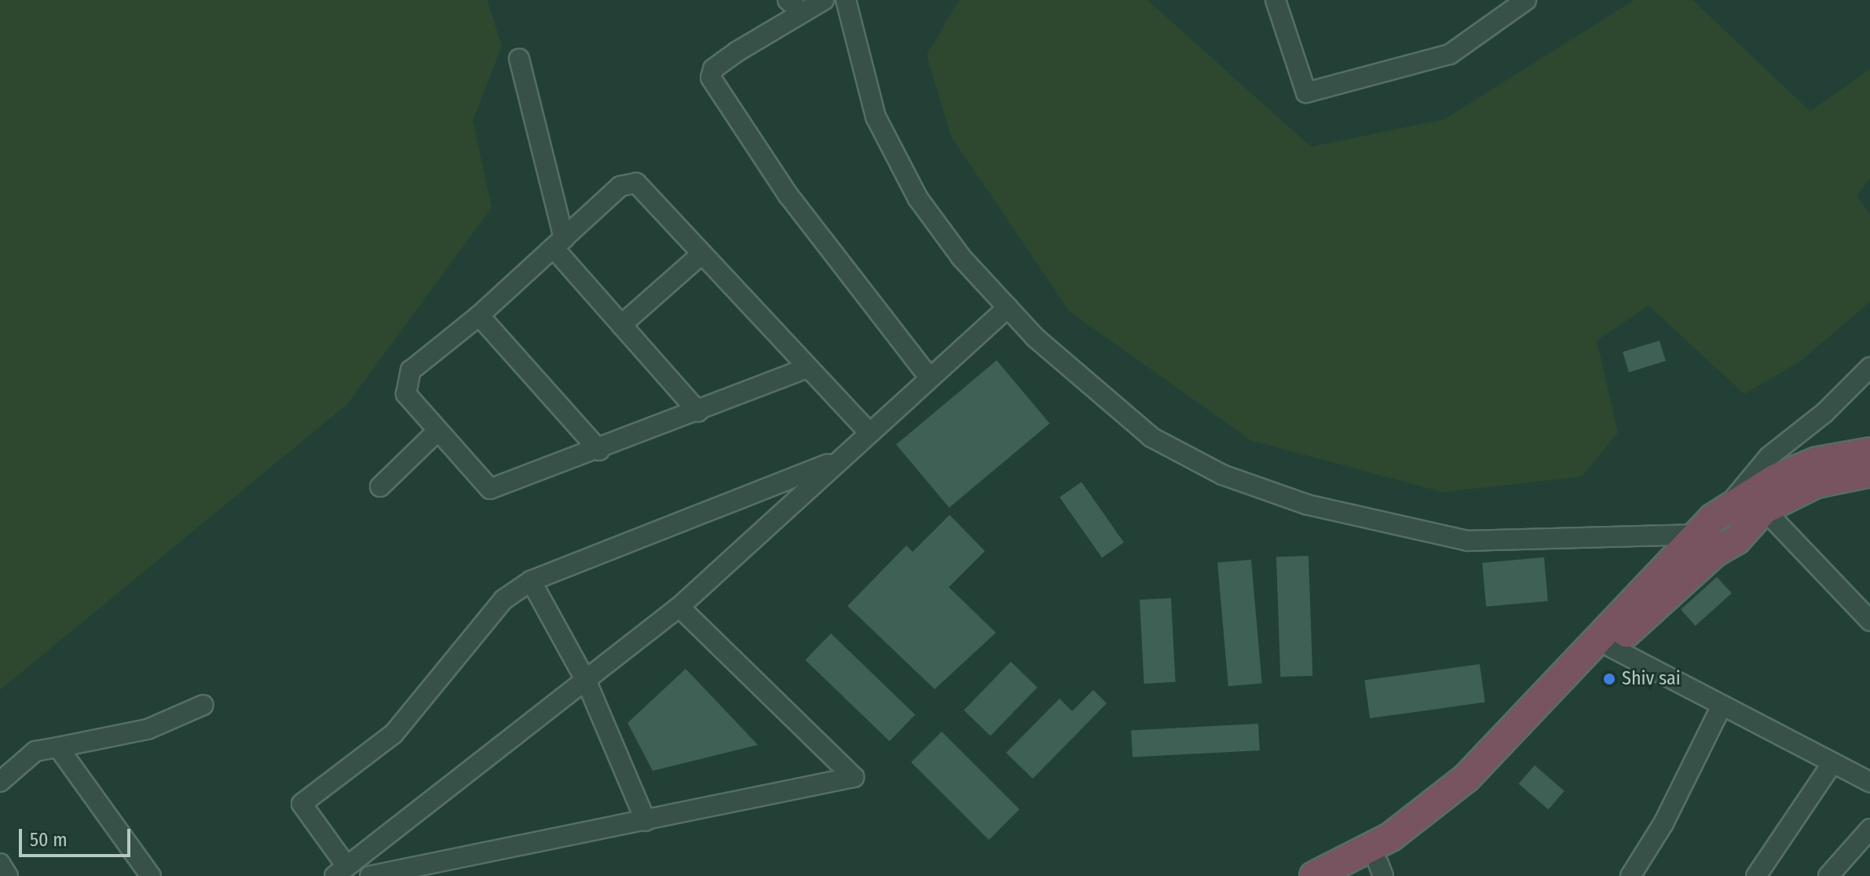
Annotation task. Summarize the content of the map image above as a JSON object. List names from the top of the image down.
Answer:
{
  "places": ["Shiv sai"],
  "scale_bar": "50 m"
}
